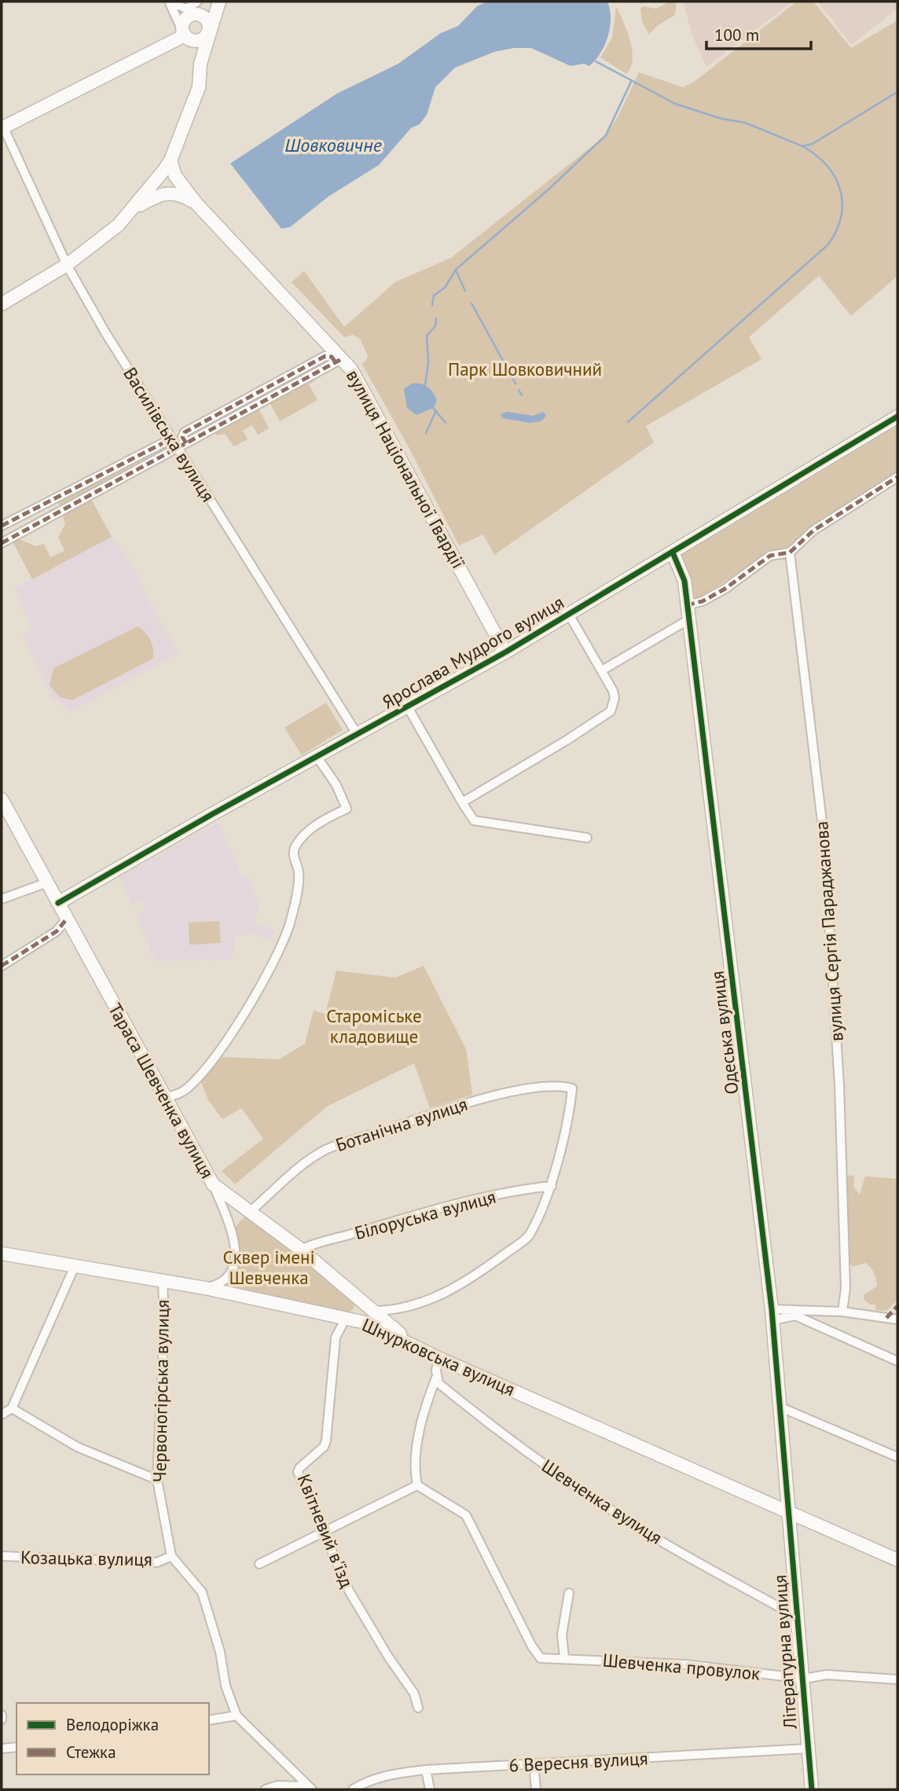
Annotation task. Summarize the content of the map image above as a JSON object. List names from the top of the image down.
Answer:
{
  "streets": {
    "street": [
      "Василівська вулиця",
      "вулиця Національної Гвардії",
      "Ярослава Мудрого вулиця",
      "вулиця Сергія Параджанова",
      "Одеська вулиця",
      "Тараса Шевченка вулиця",
      "Ботанічна вулиця",
      "Білоруська вулиця",
      "Шнурковська вулиця",
      "Червоногірська вулиця",
      "Шевченка вулиця",
      "Квітневий в'їзд",
      "Козацька вулиця",
      "Літературна вулиця",
      "Шевченка провулок",
      "6 Вересня вулиця"
    ]
  },
  "crossings": [
    ["Василівська вулиця", "Ярослава Мудрого вулиця"],
    ["вулиця Національної Гвардії", "Ярослава Мудрого вулиця"],
    ["Ярослава Мудрого вулиця", "Одеська вулиця"],
    ["Ярослава Мудрого вулиця", "Тараса Шевченка вулиця"],
    ["Одеська вулиця", "Шнурковська вулиця"],
    ["Одеська вулиця", "Літературна вулиця"],
    ["Тараса Шевченка вулиця", "Ботанічна вулиця"],
    ["Тараса Шевченка вулиця", "Білоруська вулиця"],
    ["Тараса Шевченка вулиця", "Шнурковська вулиця"],
    ["Ботанічна вулиця", "Білоруська вулиця"],
    ["Шнурковська вулиця", "Червоногірська вулиця"],
    ["Шнурковська вулиця", "Квітневий в'їзд"],
    ["Шнурковська вулиця", "Літературна вулиця"],
    ["Червоногірська вулиця", "Козацька вулиця"],
    ["Шевченка вулиця", "Літературна вулиця"],
    ["Літературна вулиця", "Шевченка провулок"],
    ["Літературна вулиця", "6 Вересня вулиця"]
  ],
  "water": ["Шовковичне"],
  "parks": ["Парк Шовковичний", "Староміське кладовище", "Сквер імені Шевченка"],
  "legend": ["Велодоріжка", "Стежка"],
  "scale_bar": "100 m"
}
